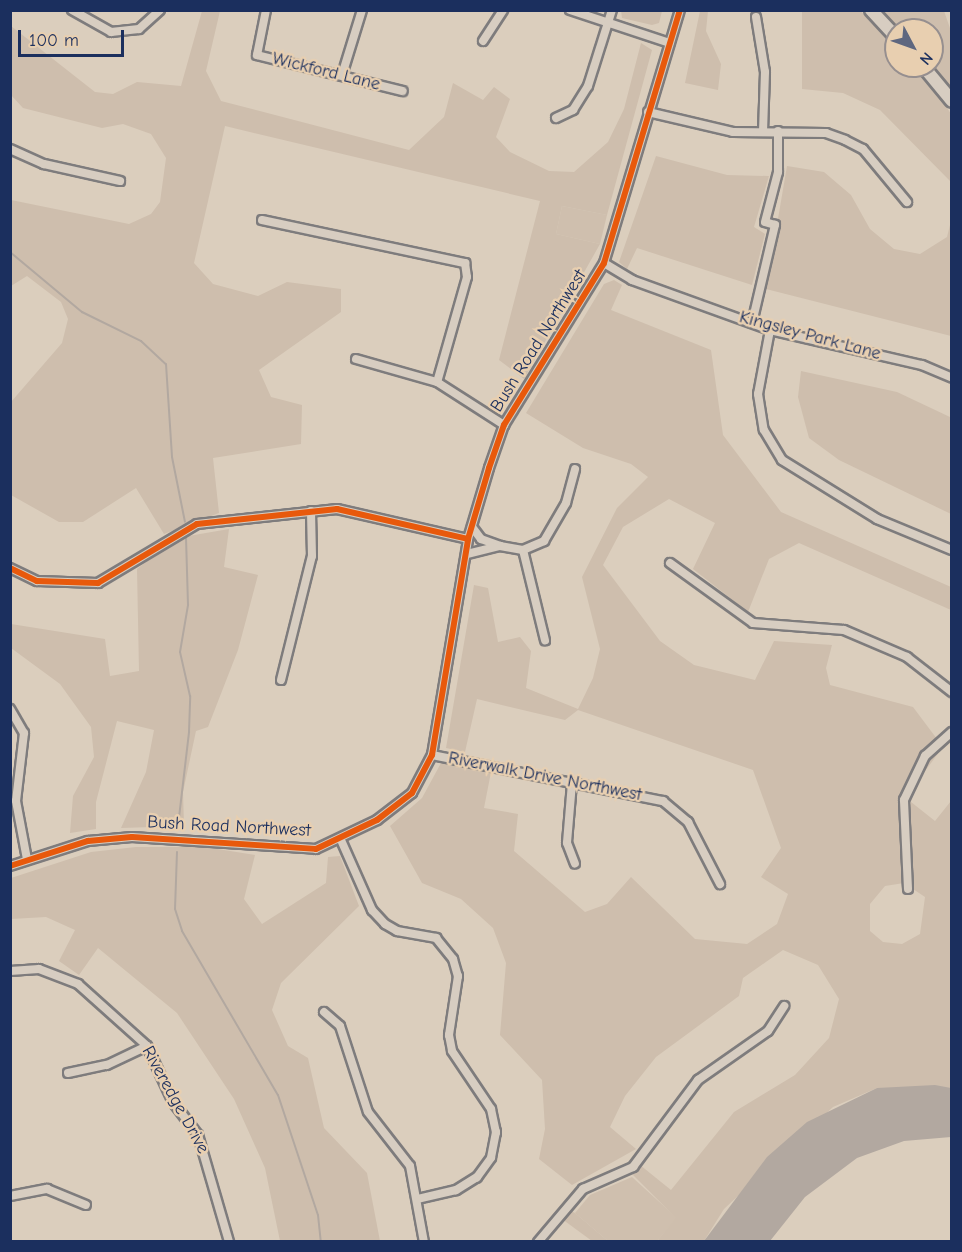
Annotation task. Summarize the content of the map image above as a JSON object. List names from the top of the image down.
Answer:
{
  "streets": {
    "street": [
      "Wickford Lane",
      "Kingsley Park Lane",
      "Bush Road Northwest",
      "Riverwalk Drive Northwest",
      "Riveredge Drive"
    ]
  },
  "crossings": [
    ["Kingsley Park Lane", "Bush Road Northwest"],
    ["Bush Road Northwest", "Riverwalk Drive Northwest"]
  ],
  "scale_bar": "100 m",
  "north": "bottom right"
}
